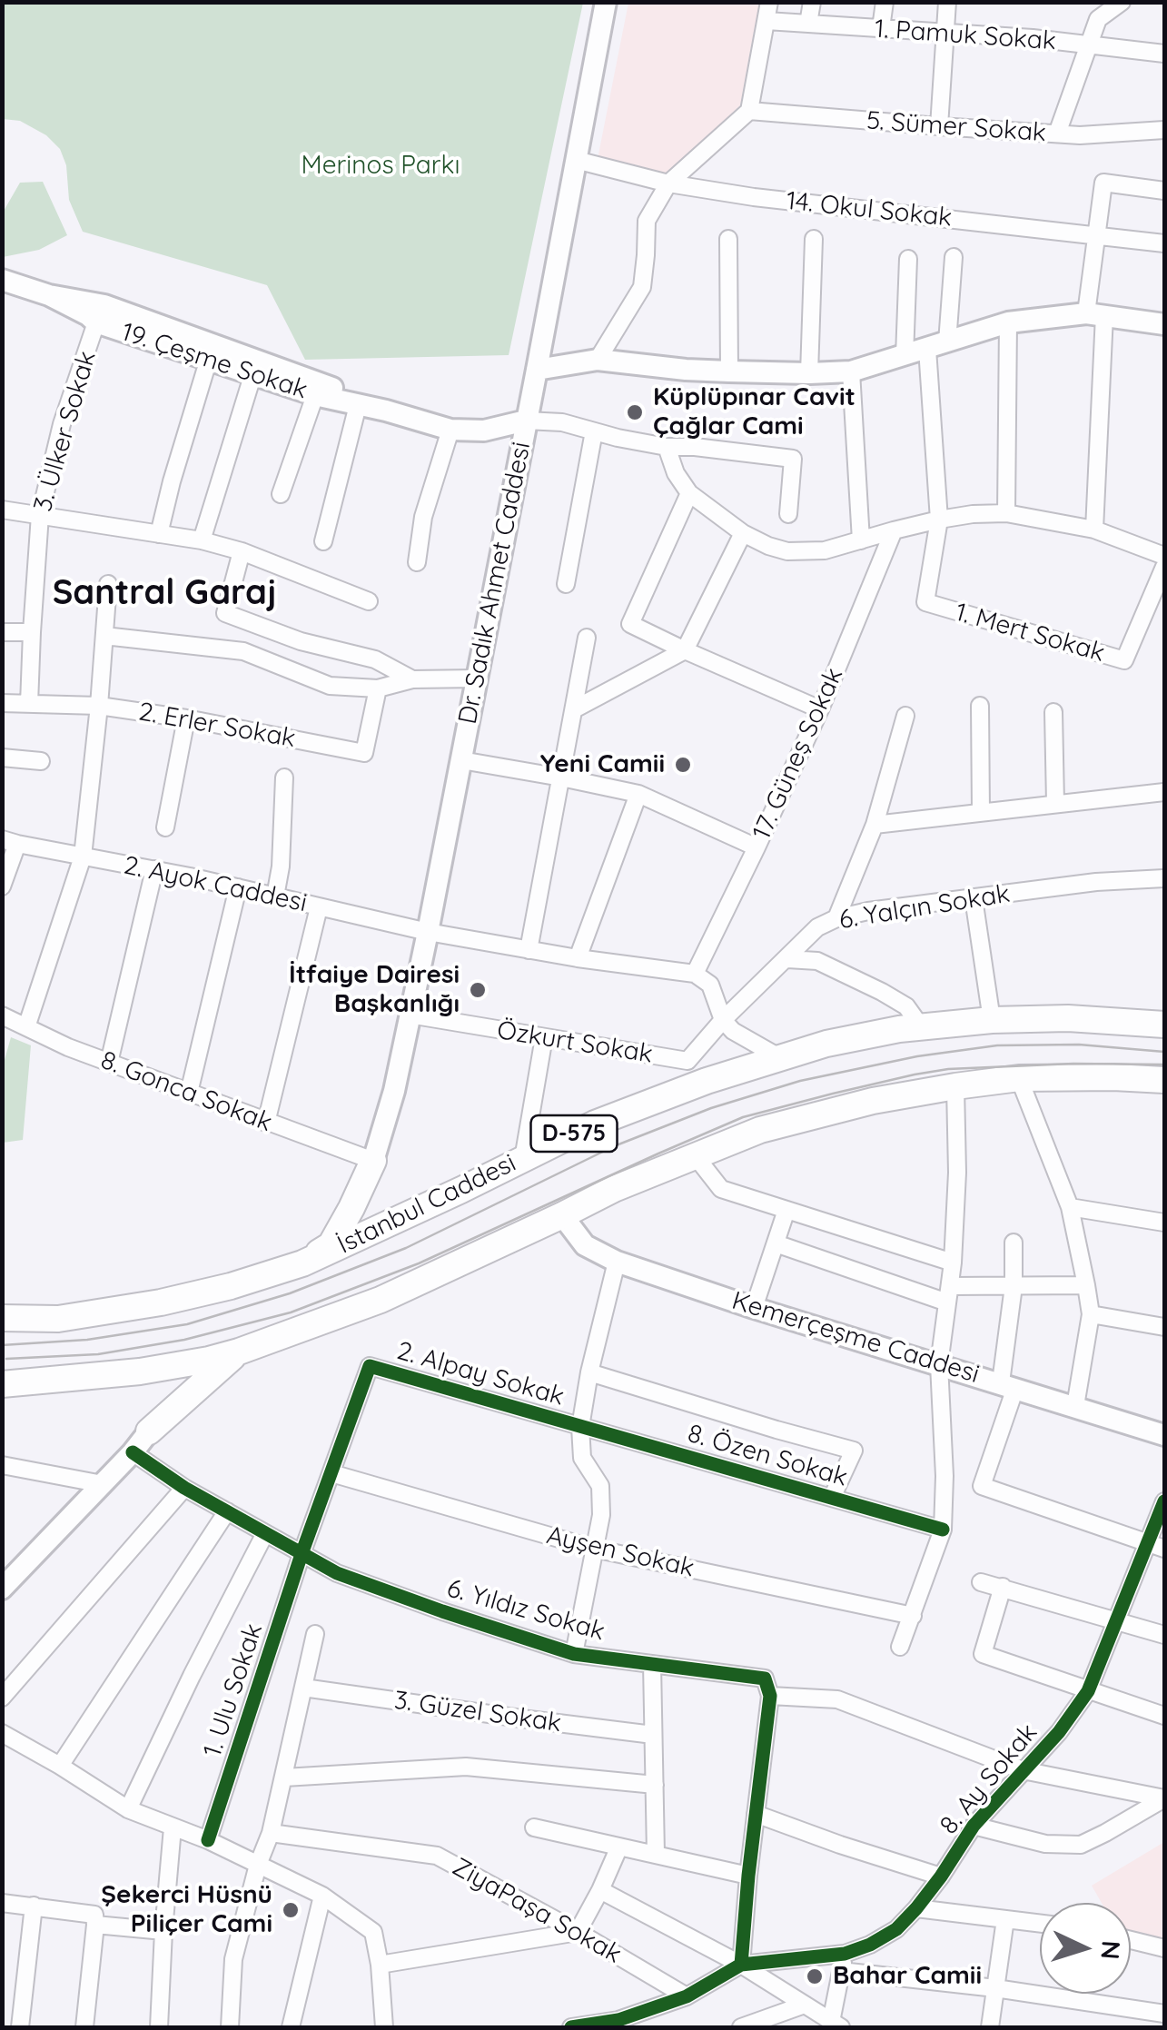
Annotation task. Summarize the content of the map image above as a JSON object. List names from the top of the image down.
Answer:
{
  "streets": {
    "highway": ["D-575", "İstanbul Caddesi"],
    "main road": ["19. Çeşme Sokak", "Dr. Sadık Ahmet Caddesi", "Kemerçeşme Caddesi"],
    "street": [
      "1. Pamuk Sokak",
      "5. Sümer Sokak",
      "14. Okul Sokak",
      "3. Ülker Sokak",
      "1. Mert Sokak",
      "2. Erler Sokak",
      "17. Güneş Sokak",
      "2. Ayok Caddesi",
      "6. Yalçın Sokak",
      "Özkurt Sokak",
      "8. Gonca Sokak",
      "2. Alpay Sokak",
      "8. Özen Sokak",
      "Ayşen Sokak",
      "6. Yıldız Sokak",
      "1. Ulu Sokak",
      "3. Güzel Sokak",
      "8. Ay Sokak",
      "ZiyaPaşa Sokak"
    ]
  },
  "crossings": [
    ["14. Okul Sokak", "Dr. Sadık Ahmet Caddesi"],
    ["19. Çeşme Sokak", "3. Ülker Sokak"],
    ["19. Çeşme Sokak", "Dr. Sadık Ahmet Caddesi"],
    ["3. Ülker Sokak", "2. Erler Sokak"],
    ["Dr. Sadık Ahmet Caddesi", "2. Ayok Caddesi"],
    ["Dr. Sadık Ahmet Caddesi", "Özkurt Sokak"],
    ["Dr. Sadık Ahmet Caddesi", "8. Gonca Sokak"],
    ["17. Güneş Sokak", "2. Ayok Caddesi"],
    ["6. Yalçın Sokak", "Özkurt Sokak"],
    ["D-575", "Kemerçeşme Caddesi"],
    ["2. Alpay Sokak", "8. Özen Sokak"],
    ["2. Alpay Sokak", "1. Ulu Sokak"],
    ["Ayşen Sokak", "1. Ulu Sokak"],
    ["6. Yıldız Sokak", "1. Ulu Sokak"]
  ],
  "districts": ["Santral Garaj"],
  "parks": ["Merinos Parkı"],
  "places": [
    "Küplüpınar Cavit Çağlar Cami",
    "Yeni Camii",
    "İtfaiye Dairesi Başkanlığı",
    "Şekerci Hüsnü Piliçer Cami",
    "Bahar Camii"
  ],
  "north": "right"
}
